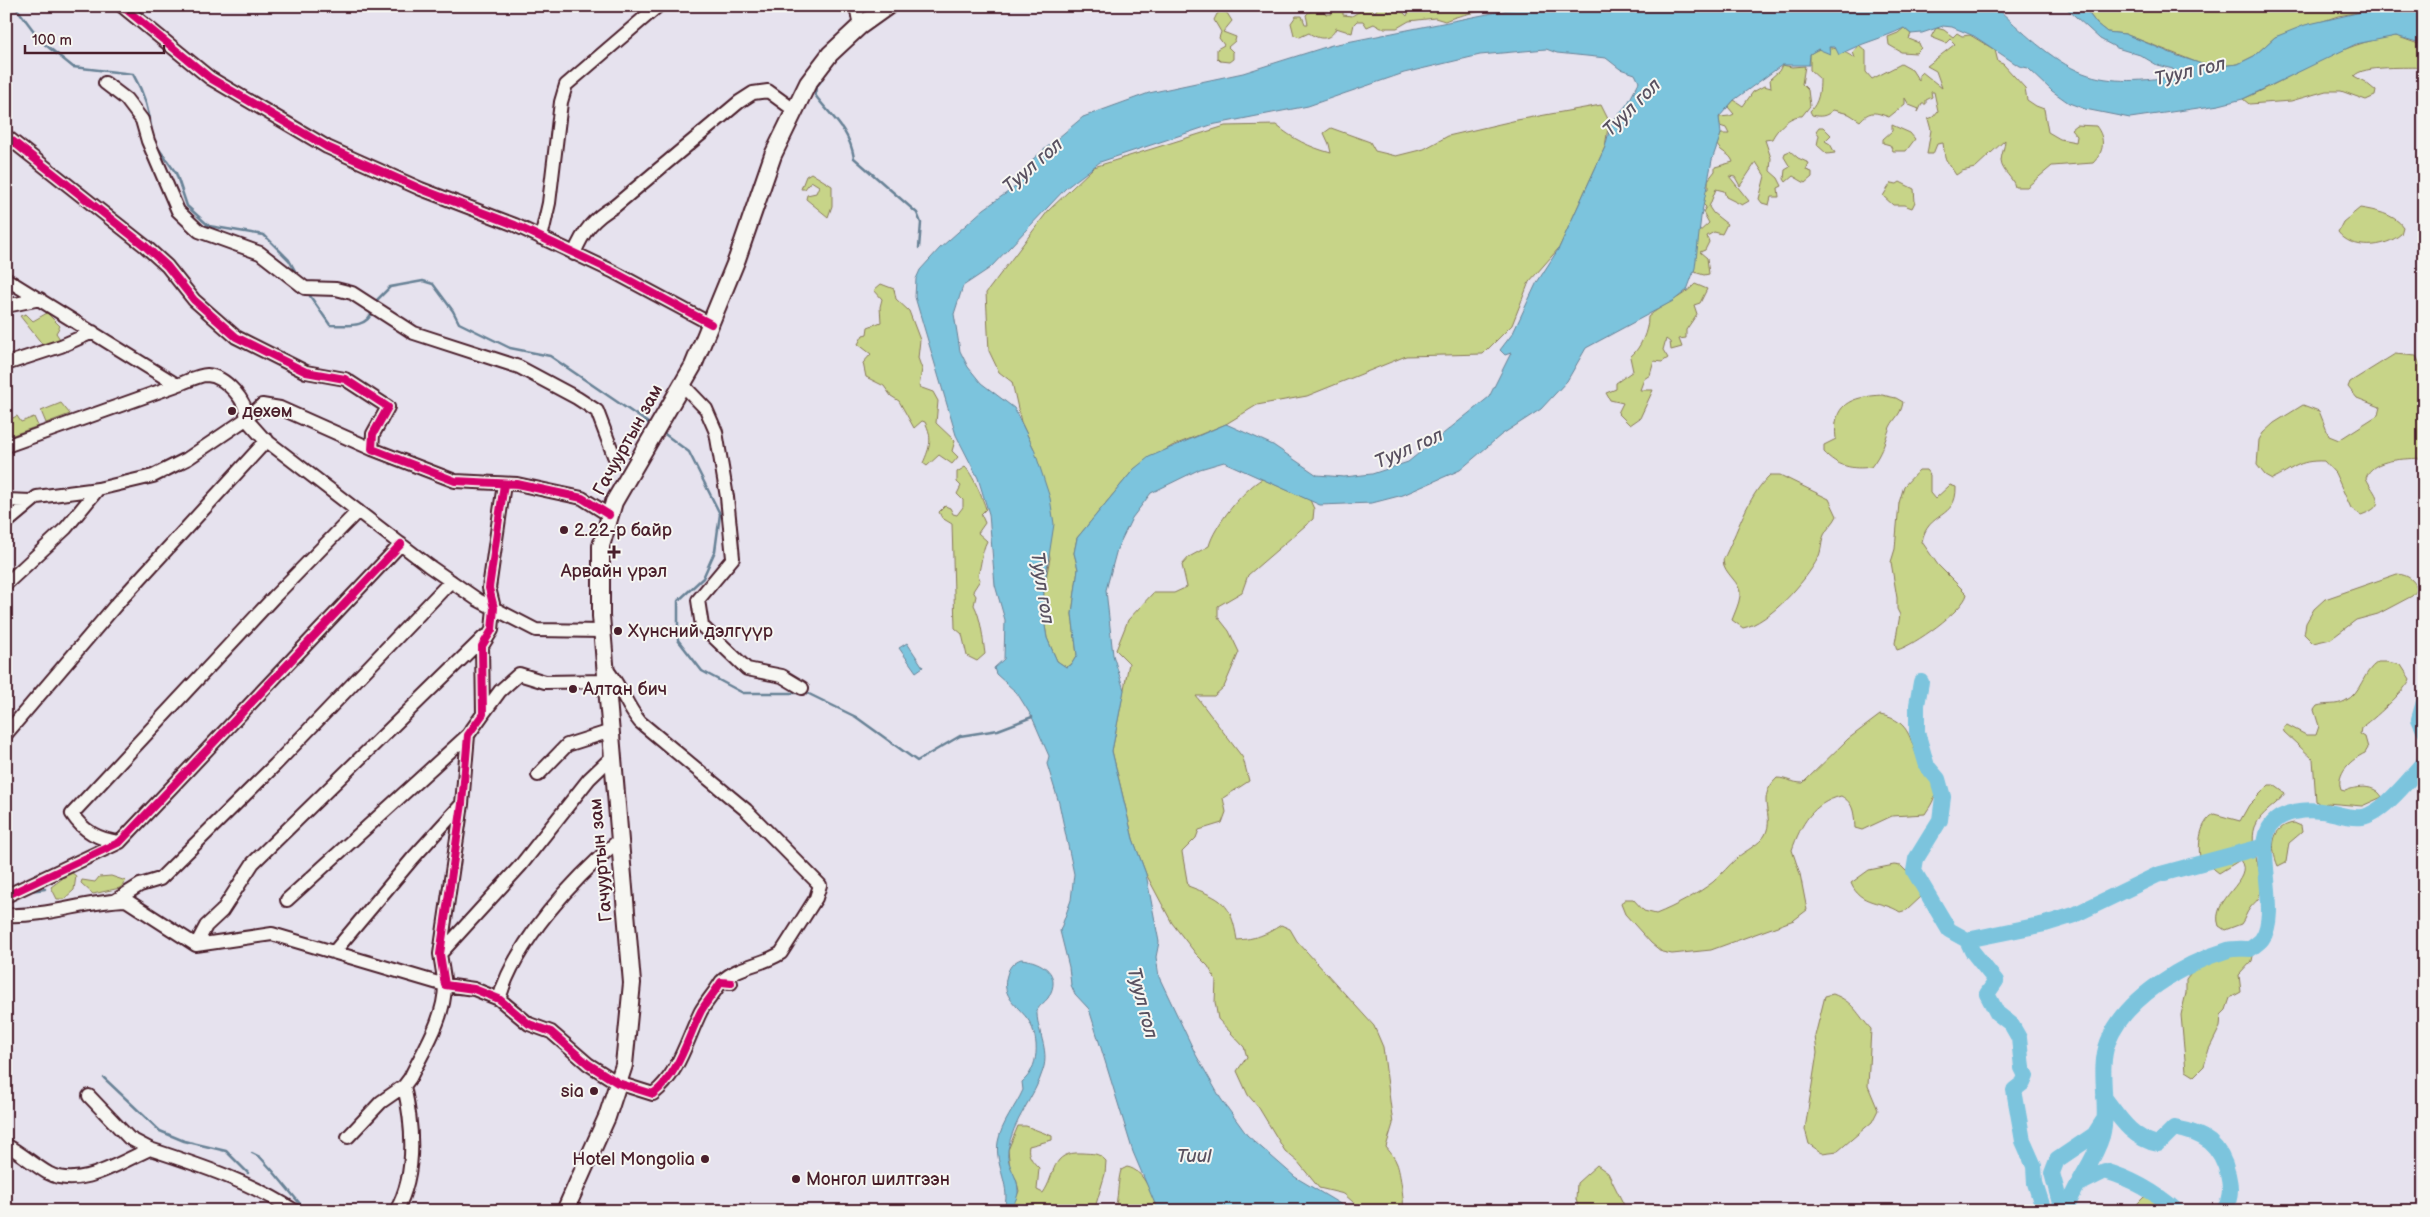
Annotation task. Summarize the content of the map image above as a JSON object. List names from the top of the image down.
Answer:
{
  "streets": {
    "main road": ["Гачууртын зам"]
  },
  "water": ["Туул гол", "Tuul"],
  "places": {
    "other": [
      "дөхөм",
      "2.22-р байр",
      "Хүнсний дэлгүүр",
      "Алтан бич",
      "sia",
      "Hotel Mongolia",
      "Монгол шилтгээн"
    ],
    "health": ["Арвайн үрэл"]
  },
  "scale_bar": "100 m"
}
